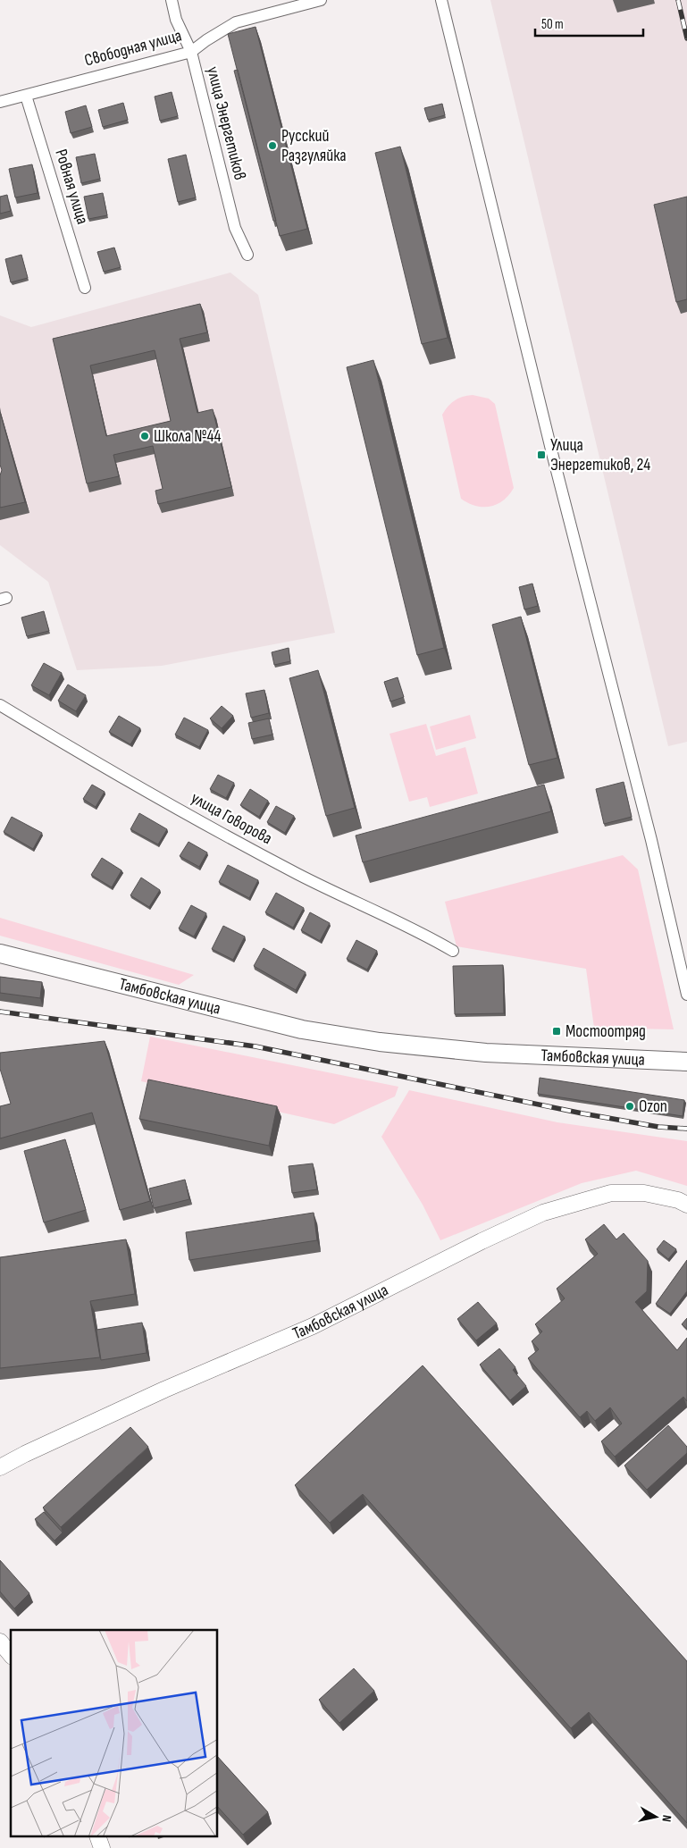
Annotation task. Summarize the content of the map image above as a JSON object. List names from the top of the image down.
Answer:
{
  "streets": {
    "main road": ["Тамбовская улица"],
    "street": [
      "Свободная улица",
      "улица Энергетиков",
      "Ровная улица",
      "улица Говорова"
    ]
  },
  "crossings": [
    ["Свободная улица", "улица Энергетиков"],
    ["Свободная улица", "Ровная улица"]
  ],
  "places": {
    "other": ["Русский Разгуляйка", "Школа №44", "Ozon"],
    "transit": ["Улица Энергетиков, 24", "Мостоотряд"]
  },
  "scale_bar": "50 m",
  "north": "right"
}
